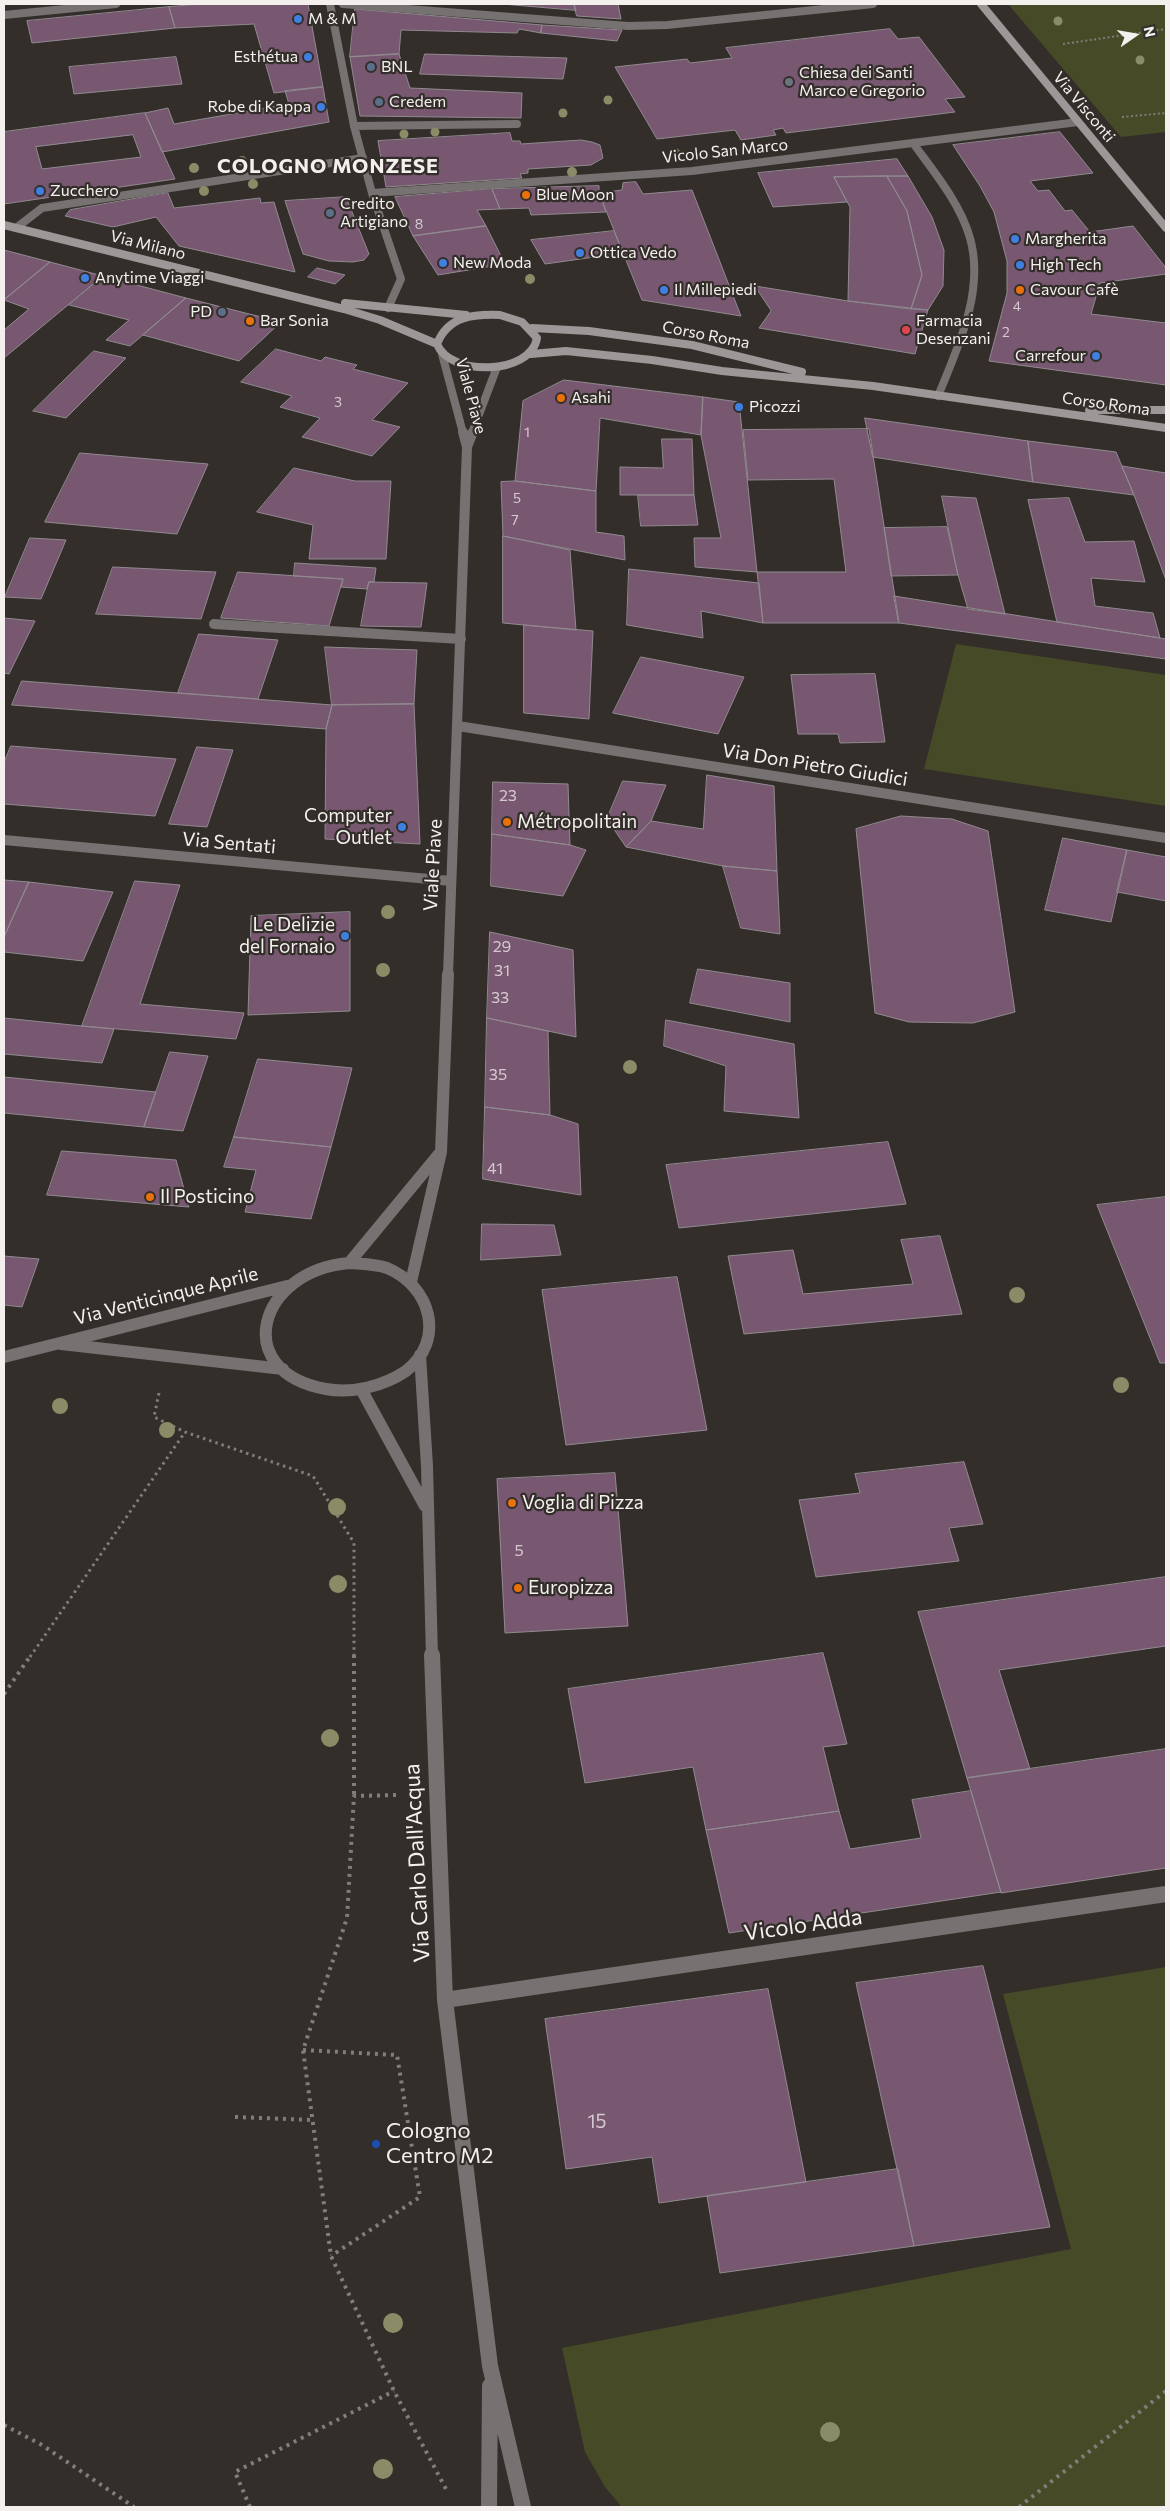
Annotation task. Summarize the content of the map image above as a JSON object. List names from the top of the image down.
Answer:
{
  "streets": {
    "main road": ["Via Visconti", "Via Milano", "Corso Roma"],
    "street": [
      "Vicolo San Marco",
      "Viale Piave",
      "Via Don Pietro Giudici",
      "Via Sentati",
      "Via Venticinque Aprile",
      "Via Carlo Dall'Acqua",
      "Vicolo Adda"
    ]
  },
  "crossings": [
    ["Via Visconti", "Vicolo San Marco"],
    ["Corso Roma", "Viale Piave"],
    ["Viale Piave", "Via Don Pietro Giudici"],
    ["Viale Piave", "Via Sentati"],
    ["Viale Piave", "Via Venticinque Aprile"],
    ["Viale Piave", "Via Carlo Dall'Acqua"],
    ["Via Venticinque Aprile", "Via Carlo Dall'Acqua"],
    ["Via Carlo Dall'Acqua", "Vicolo Adda"]
  ],
  "districts": ["COLOGNO MONZESE"],
  "places": [
    "M & M",
    "Esthétua",
    "BNL",
    "Chiesa dei Santi Marco e Gregorio",
    "Credem",
    "Robe di Kappa",
    "Zucchero",
    "Blue Moon",
    "Credito Artigiano",
    "Margherita",
    "Ottica Vedo",
    "New Moda",
    "High Tech",
    "Anytime Viaggi",
    "Il Millepiedi",
    "Cavour Cafè",
    "PD",
    "Bar Sonia",
    "Farmacia Desenzani",
    "Carrefour",
    "Asahi",
    "Picozzi",
    "Métropolitain",
    "Computer Outlet",
    "Le Delizie del Fornaio",
    "Il Posticino",
    "Voglia di Pizza",
    "Europizza",
    "Cologno Centro M2"
  ],
  "house_numbers": [
    "8",
    "4",
    "2",
    "3",
    "1",
    "5",
    "7",
    "23",
    "29",
    "31",
    "33",
    "35",
    "41",
    "5",
    "15"
  ],
  "north": "right"
}
